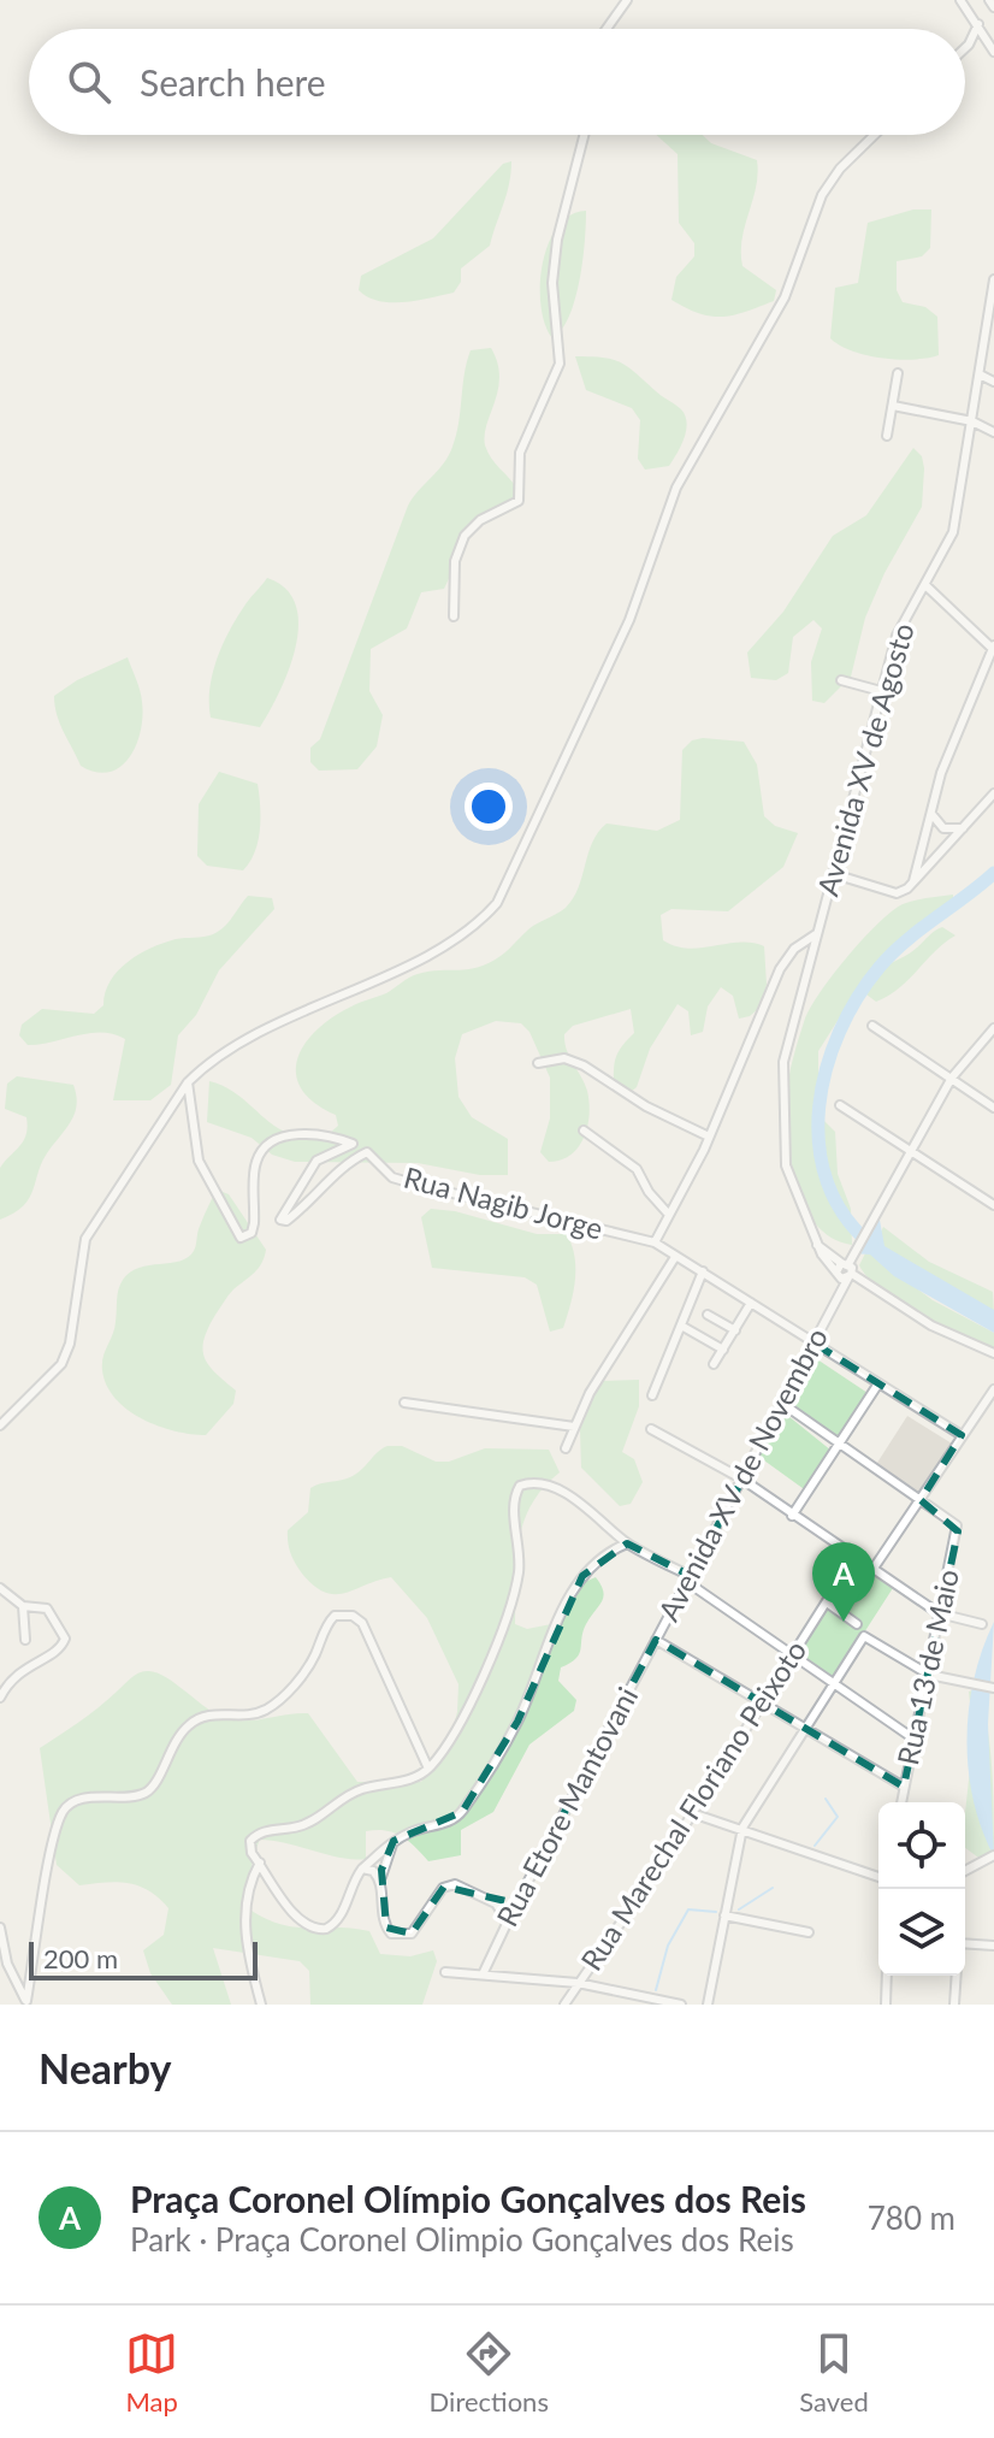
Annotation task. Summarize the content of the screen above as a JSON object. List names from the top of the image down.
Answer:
{
  "streets": {
    "street": [
      "Avenida XV de Agosto",
      "Rua Nagib Jorge",
      "Avenida XV de Novembro",
      "Rua 13 de Maio",
      "Rua Marechal Floriano Peixoto",
      "Rua Etore Mantovani"
    ]
  },
  "crossings": [
    ["Avenida XV de Agosto", "Avenida XV de Novembro"],
    ["Avenida XV de Novembro", "Rua Etore Mantovani"]
  ],
  "scale_bar": "200 m",
  "page": {
    "search": "Search here",
    "pins": "A",
    "scale": "200 m",
    "heading": "Nearby",
    "list": [
      {
        "mark": "A",
        "name": "Praça Coronel Olímpio Gonçalves dos Reis",
        "note": "Park · Praça Coronel Olimpio Gonçalves dos Reis",
        "value": "780 m"
      }
    ],
    "nav": ["Map", "Directions", "Saved"]
  }
}
